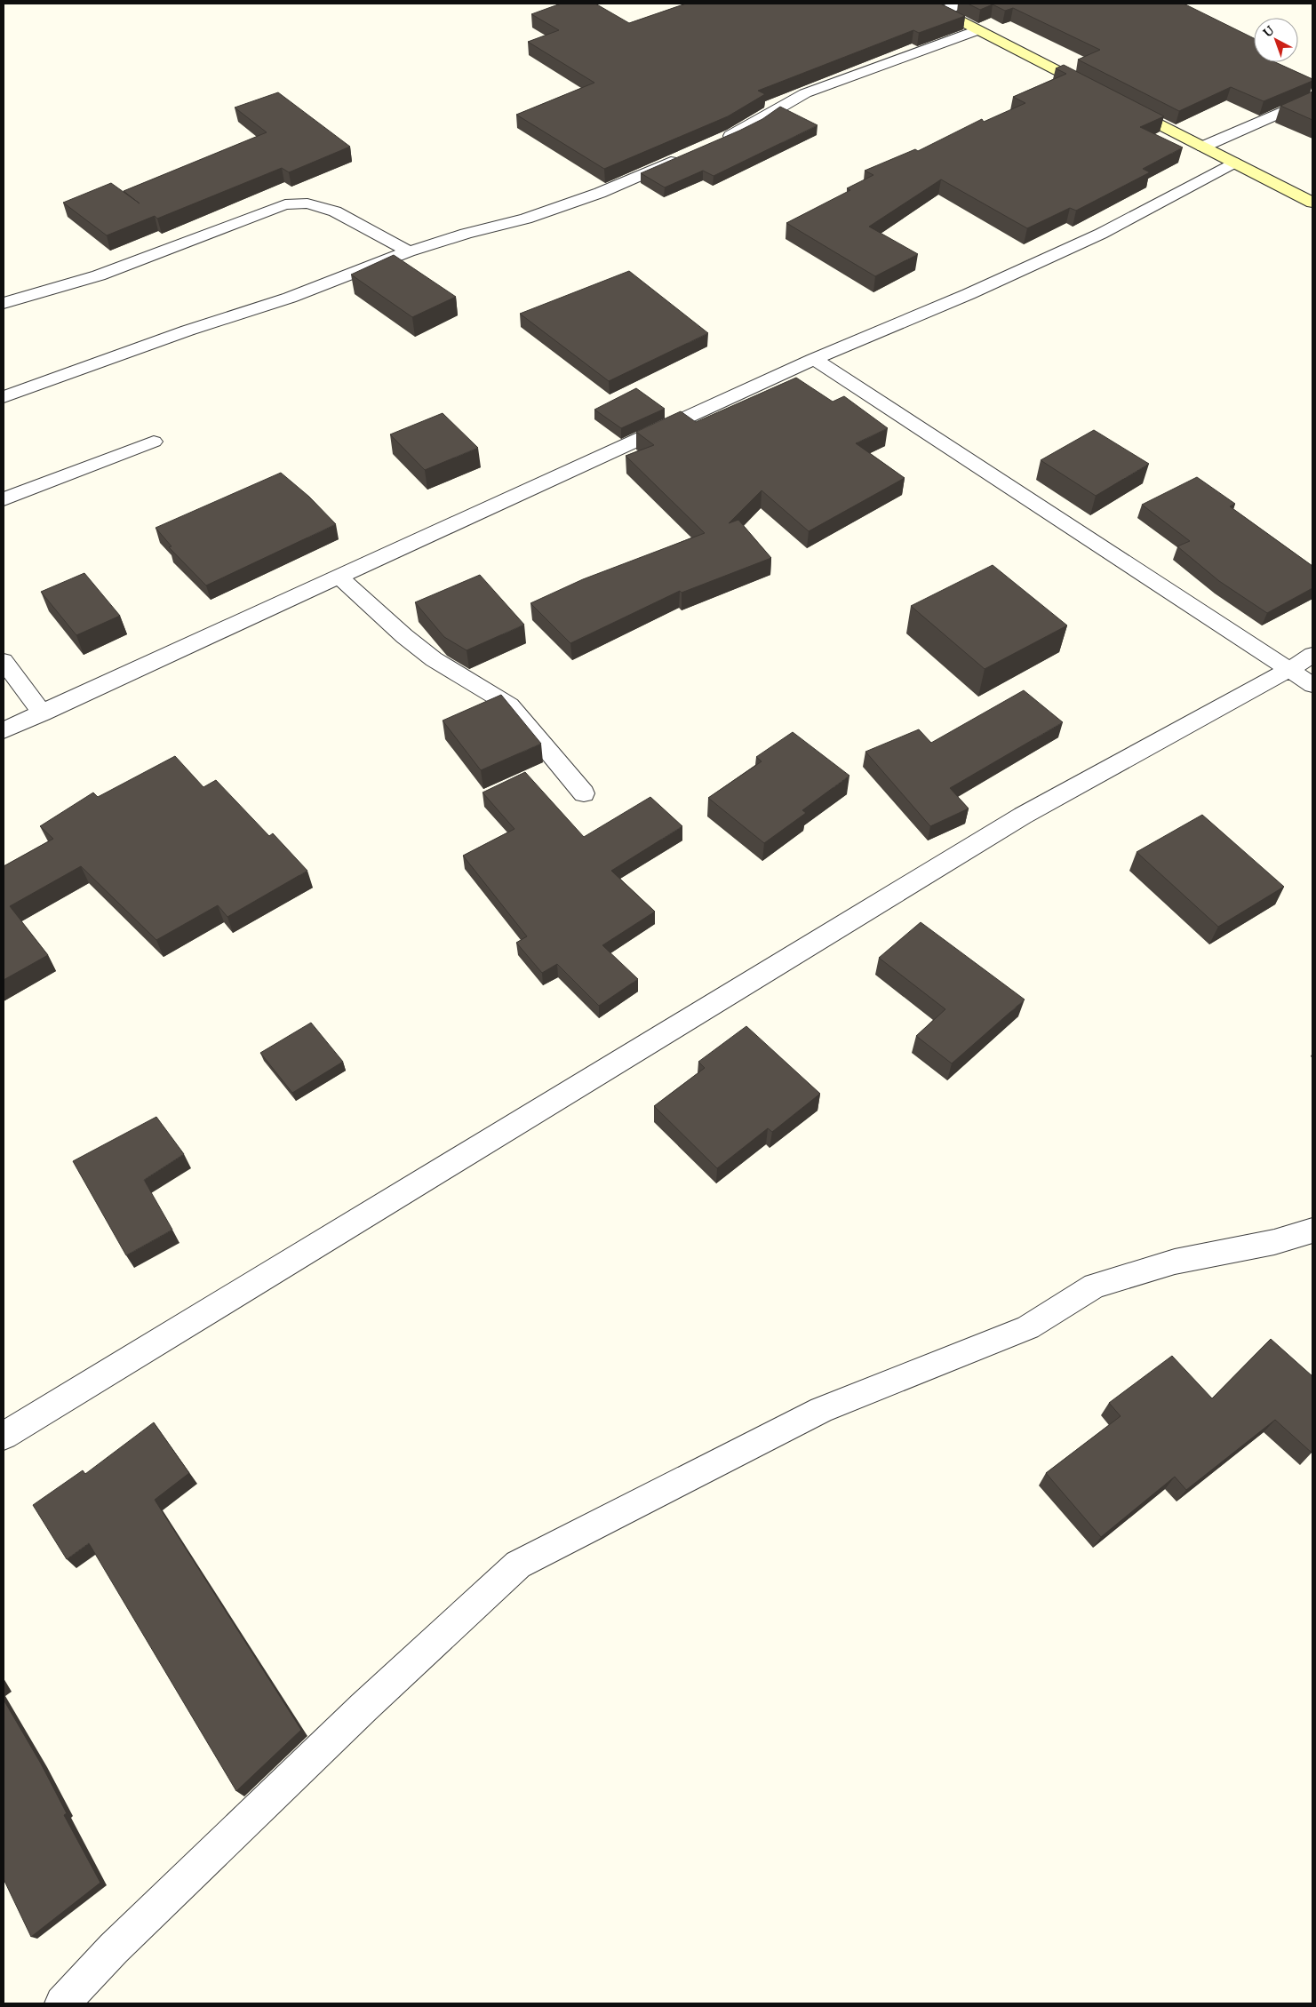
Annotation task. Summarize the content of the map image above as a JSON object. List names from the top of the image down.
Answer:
{
  "north": "top left"
}
